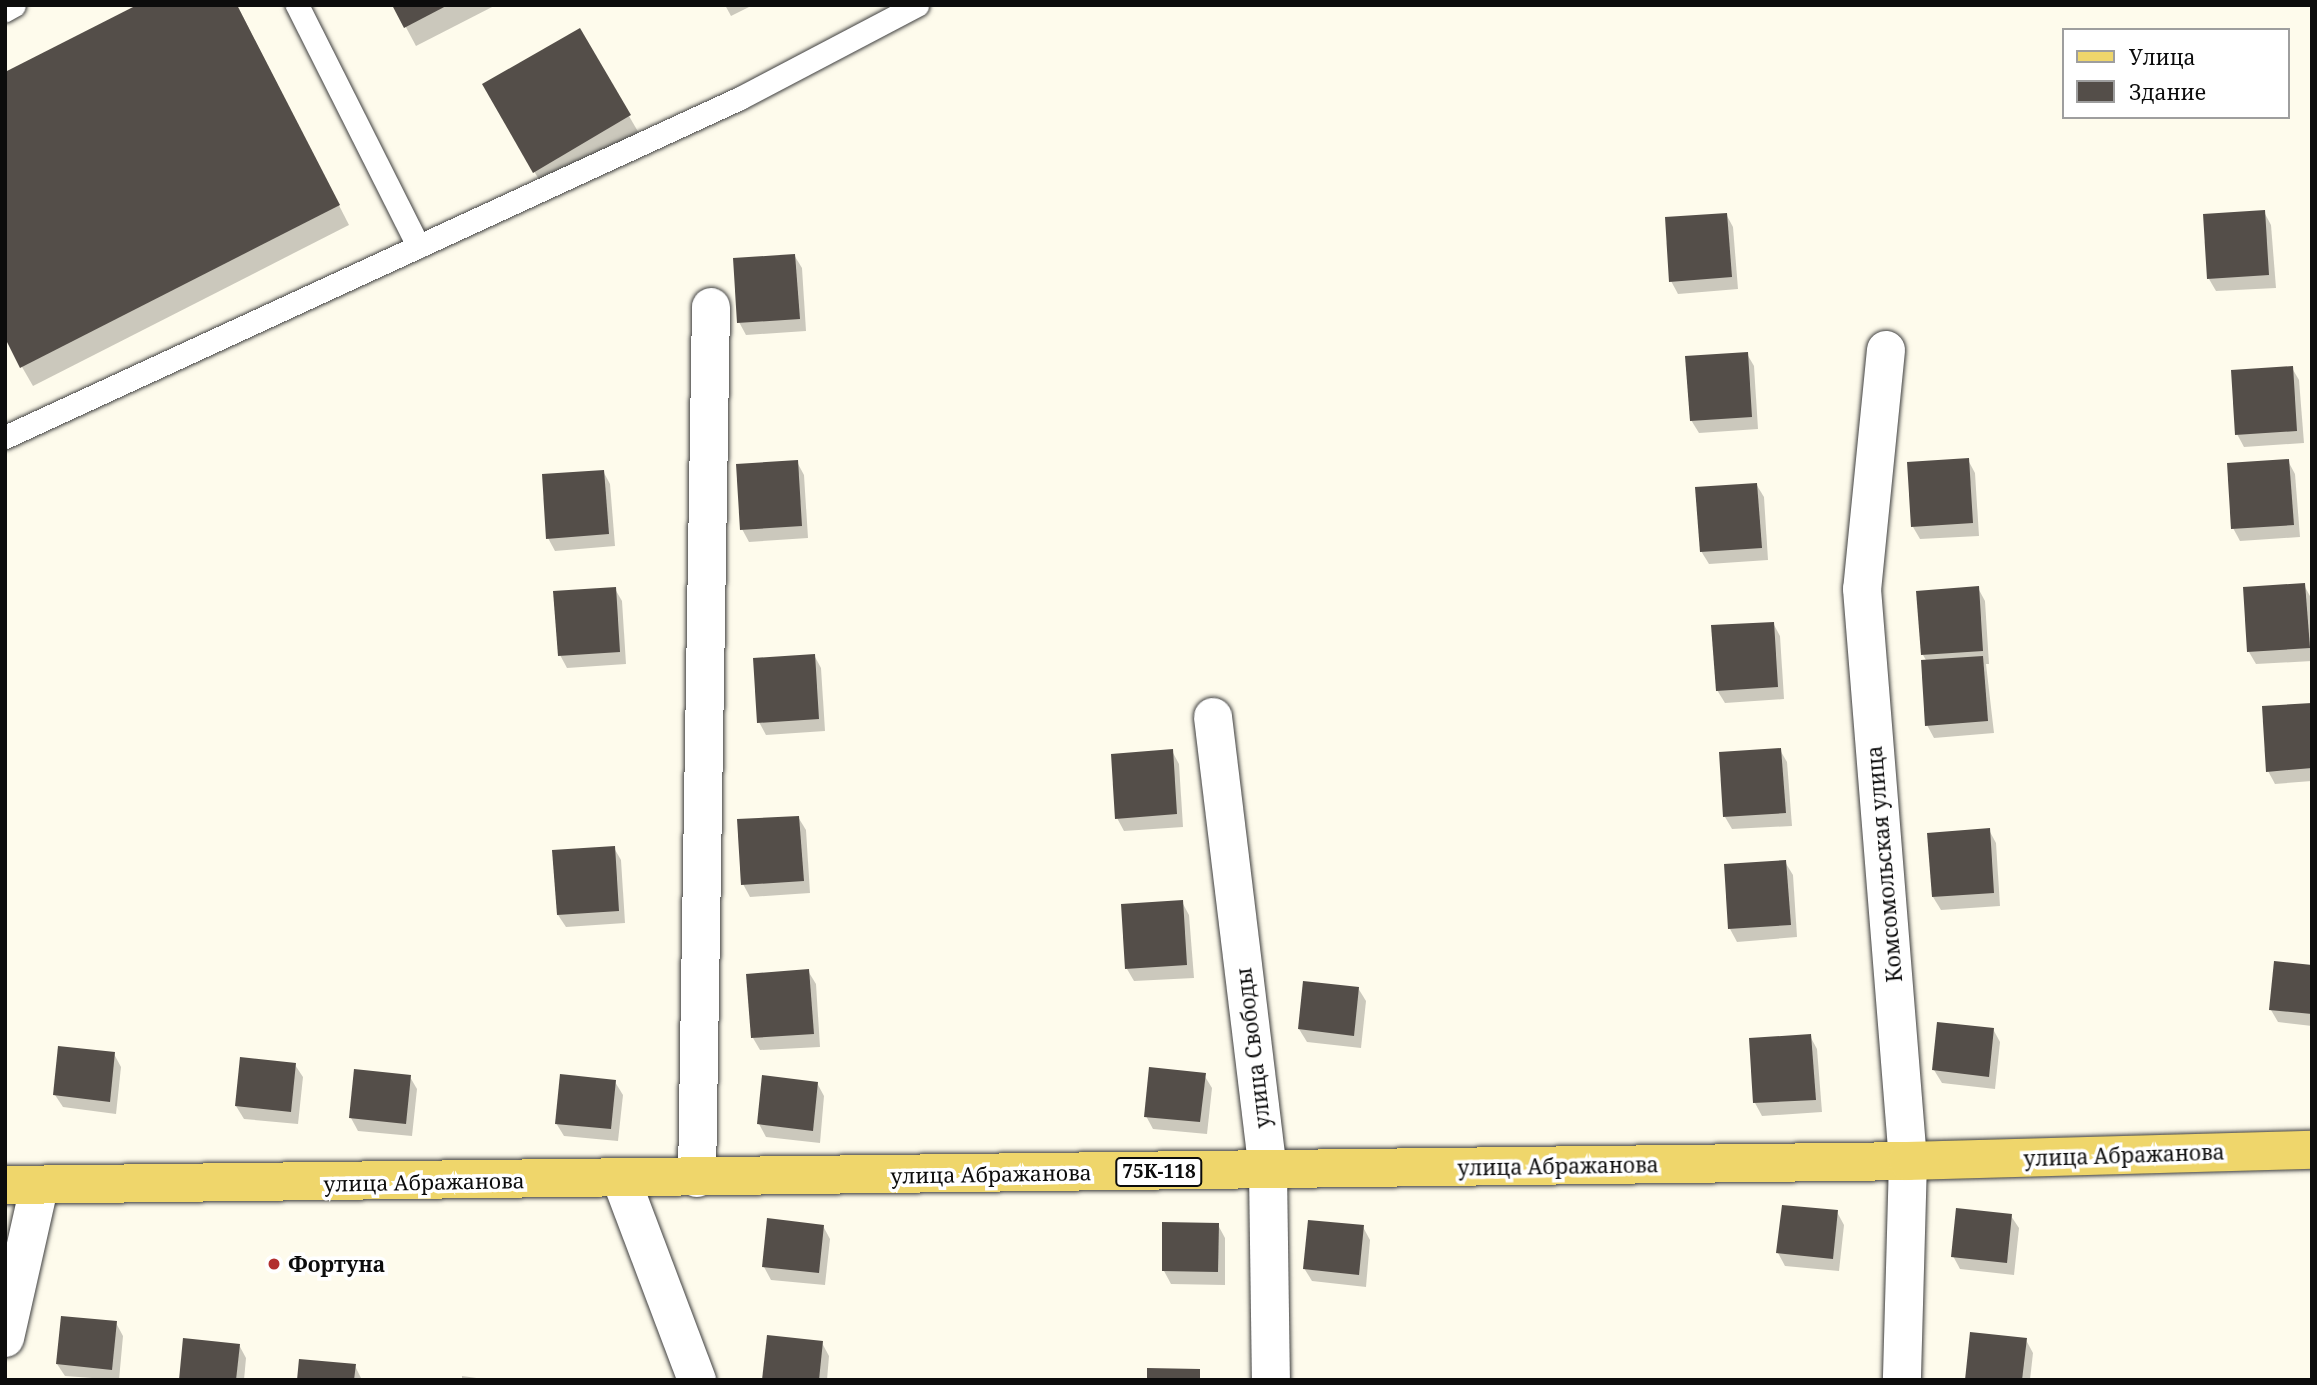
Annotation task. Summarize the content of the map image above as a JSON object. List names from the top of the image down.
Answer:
{
  "streets": {
    "main road": ["улица Абражанова", "75К-118"],
    "street": ["Комсомольская улица", "улица Свободы"]
  },
  "crossings": [
    ["Комсомольская улица", "улица Абражанова"],
    ["улица Свободы", "улица Абражанова"]
  ],
  "places": ["Фортуна"],
  "legend": ["Улица", "Здание"]
}
